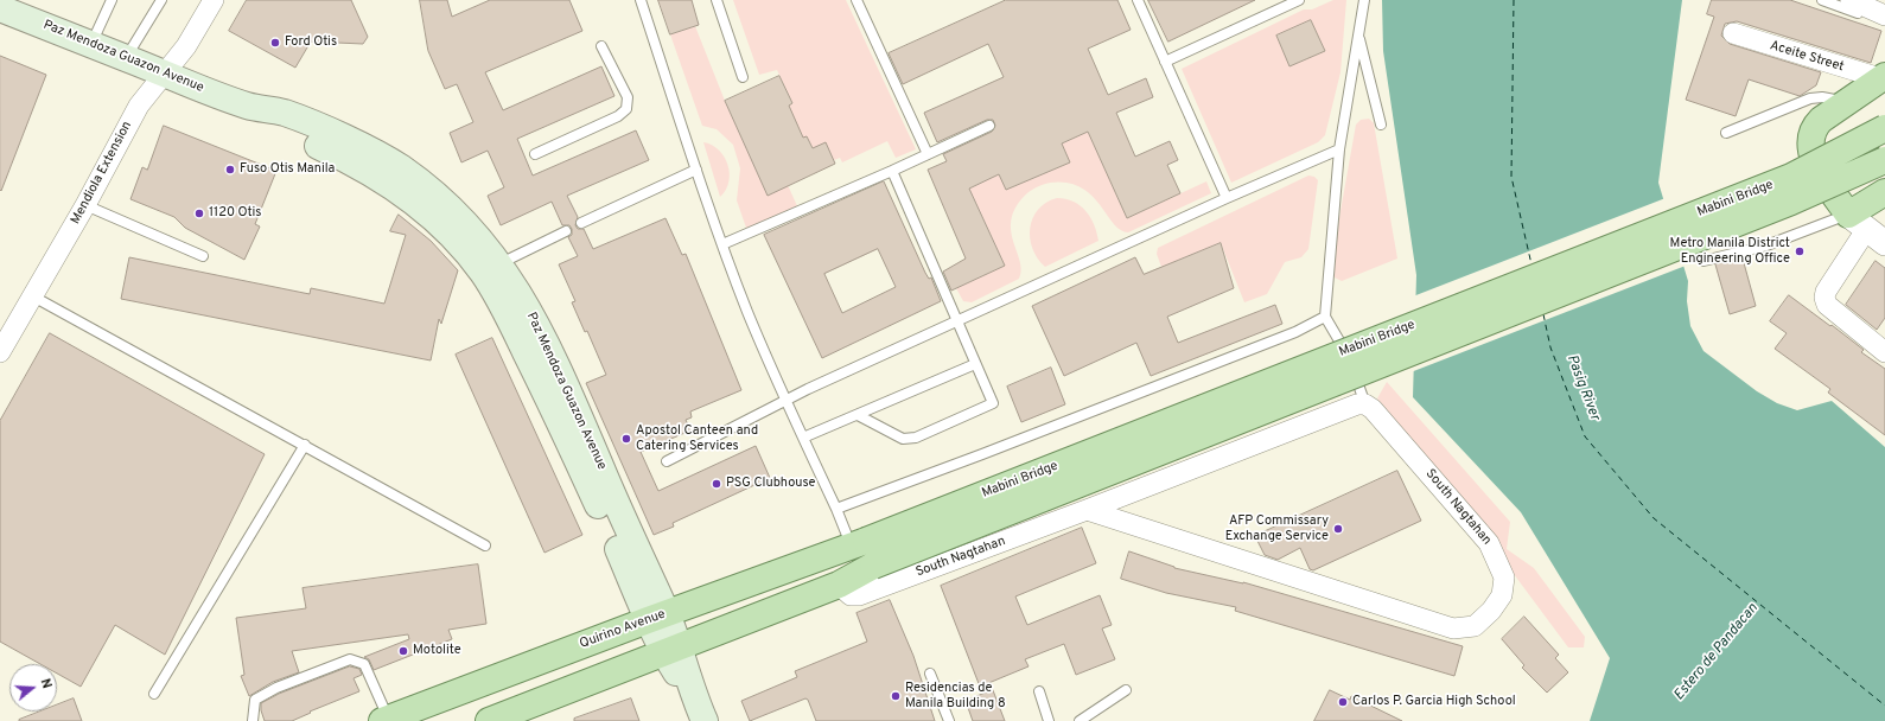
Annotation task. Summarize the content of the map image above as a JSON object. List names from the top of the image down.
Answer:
{
  "streets": {
    "main road": ["Paz Mendoza Guazon Avenue", "Mabini Bridge", "Quirino Avenue"],
    "street": ["Aceite Street", "Mendiola Extension", "South Nagtahan"]
  },
  "crossings": [
    ["Paz Mendoza Guazon Avenue", "Mendiola Extension"],
    ["Paz Mendoza Guazon Avenue", "Quirino Avenue"],
    ["Mabini Bridge", "South Nagtahan"],
    ["Mabini Bridge", "Quirino Avenue"]
  ],
  "water": ["Pasig River", "Estero de Pandacan"],
  "places": [
    "Ford Otis",
    "Fuso Otis Manila",
    "1120 Otis",
    "Metro Manila District Engineering Office",
    "Apostol Canteen and Catering Services",
    "PSG Clubhouse",
    "AFP Commissary Exchange Service",
    "Motolite",
    "Residencias de Manila Building 8",
    "Carlos P. Garcia High School"
  ],
  "north": "right"
}
